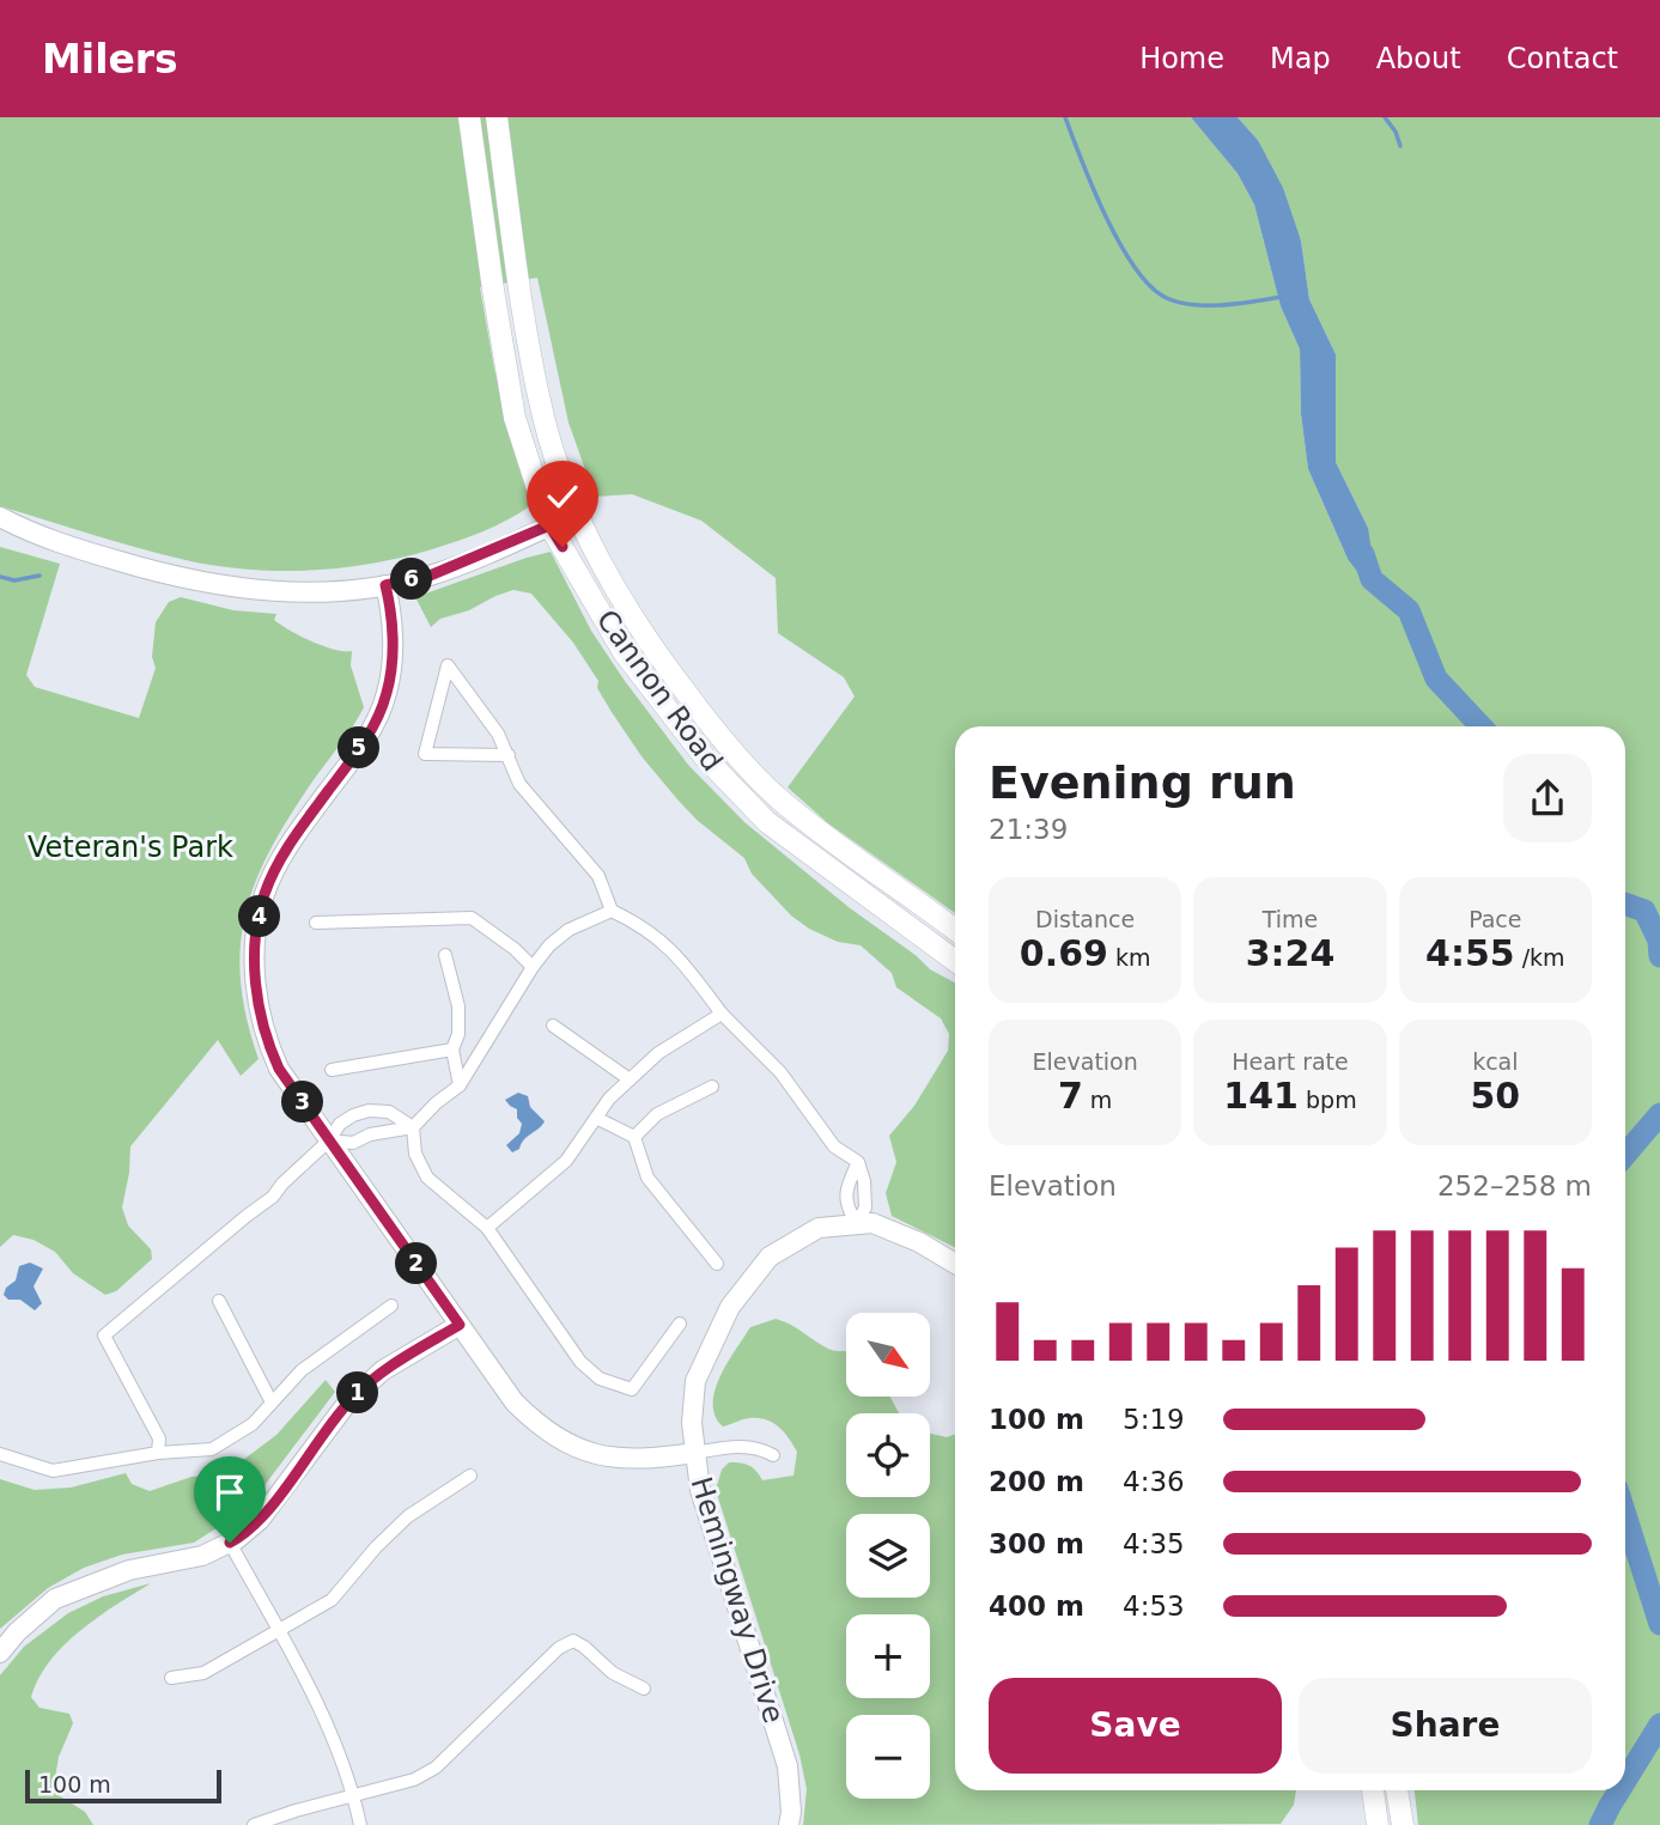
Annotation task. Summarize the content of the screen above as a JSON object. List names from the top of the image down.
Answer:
{
  "streets": {
    "main road": ["Cannon Road"],
    "street": ["Hemingway Drive"]
  },
  "parks": ["Veteran's Park"],
  "scale_bar": "100 m",
  "north": "bottom right",
  "page": {
    "header": "Milers",
    "nav": [
      "Home",
      "Map",
      "About",
      "Contact"
    ],
    "pins": [
      "6",
      "5",
      "4",
      "3",
      "2",
      "1"
    ],
    "heading": ["Evening run", "21:39"],
    "stats": [
      ["Distance", "0.69 km"],
      ["Time", "3:24"],
      ["Pace", "4:55 /km"],
      ["Elevation", "7 m"],
      ["Heart rate", "141 bpm"],
      ["kcal", "50"]
    ],
    "chart": ["Elevation", "252–258 m"],
    "map_buttons": ["+", "−"],
    "list": [
      {
        "name": "100 m",
        "note": "5:19"
      },
      {
        "name": "200 m",
        "note": "4:36"
      },
      {
        "name": "300 m",
        "note": "4:35"
      },
      {
        "name": "400 m",
        "note": "4:53"
      }
    ],
    "buttons": ["Save", "Share"],
    "scale": "100 m"
  }
}
